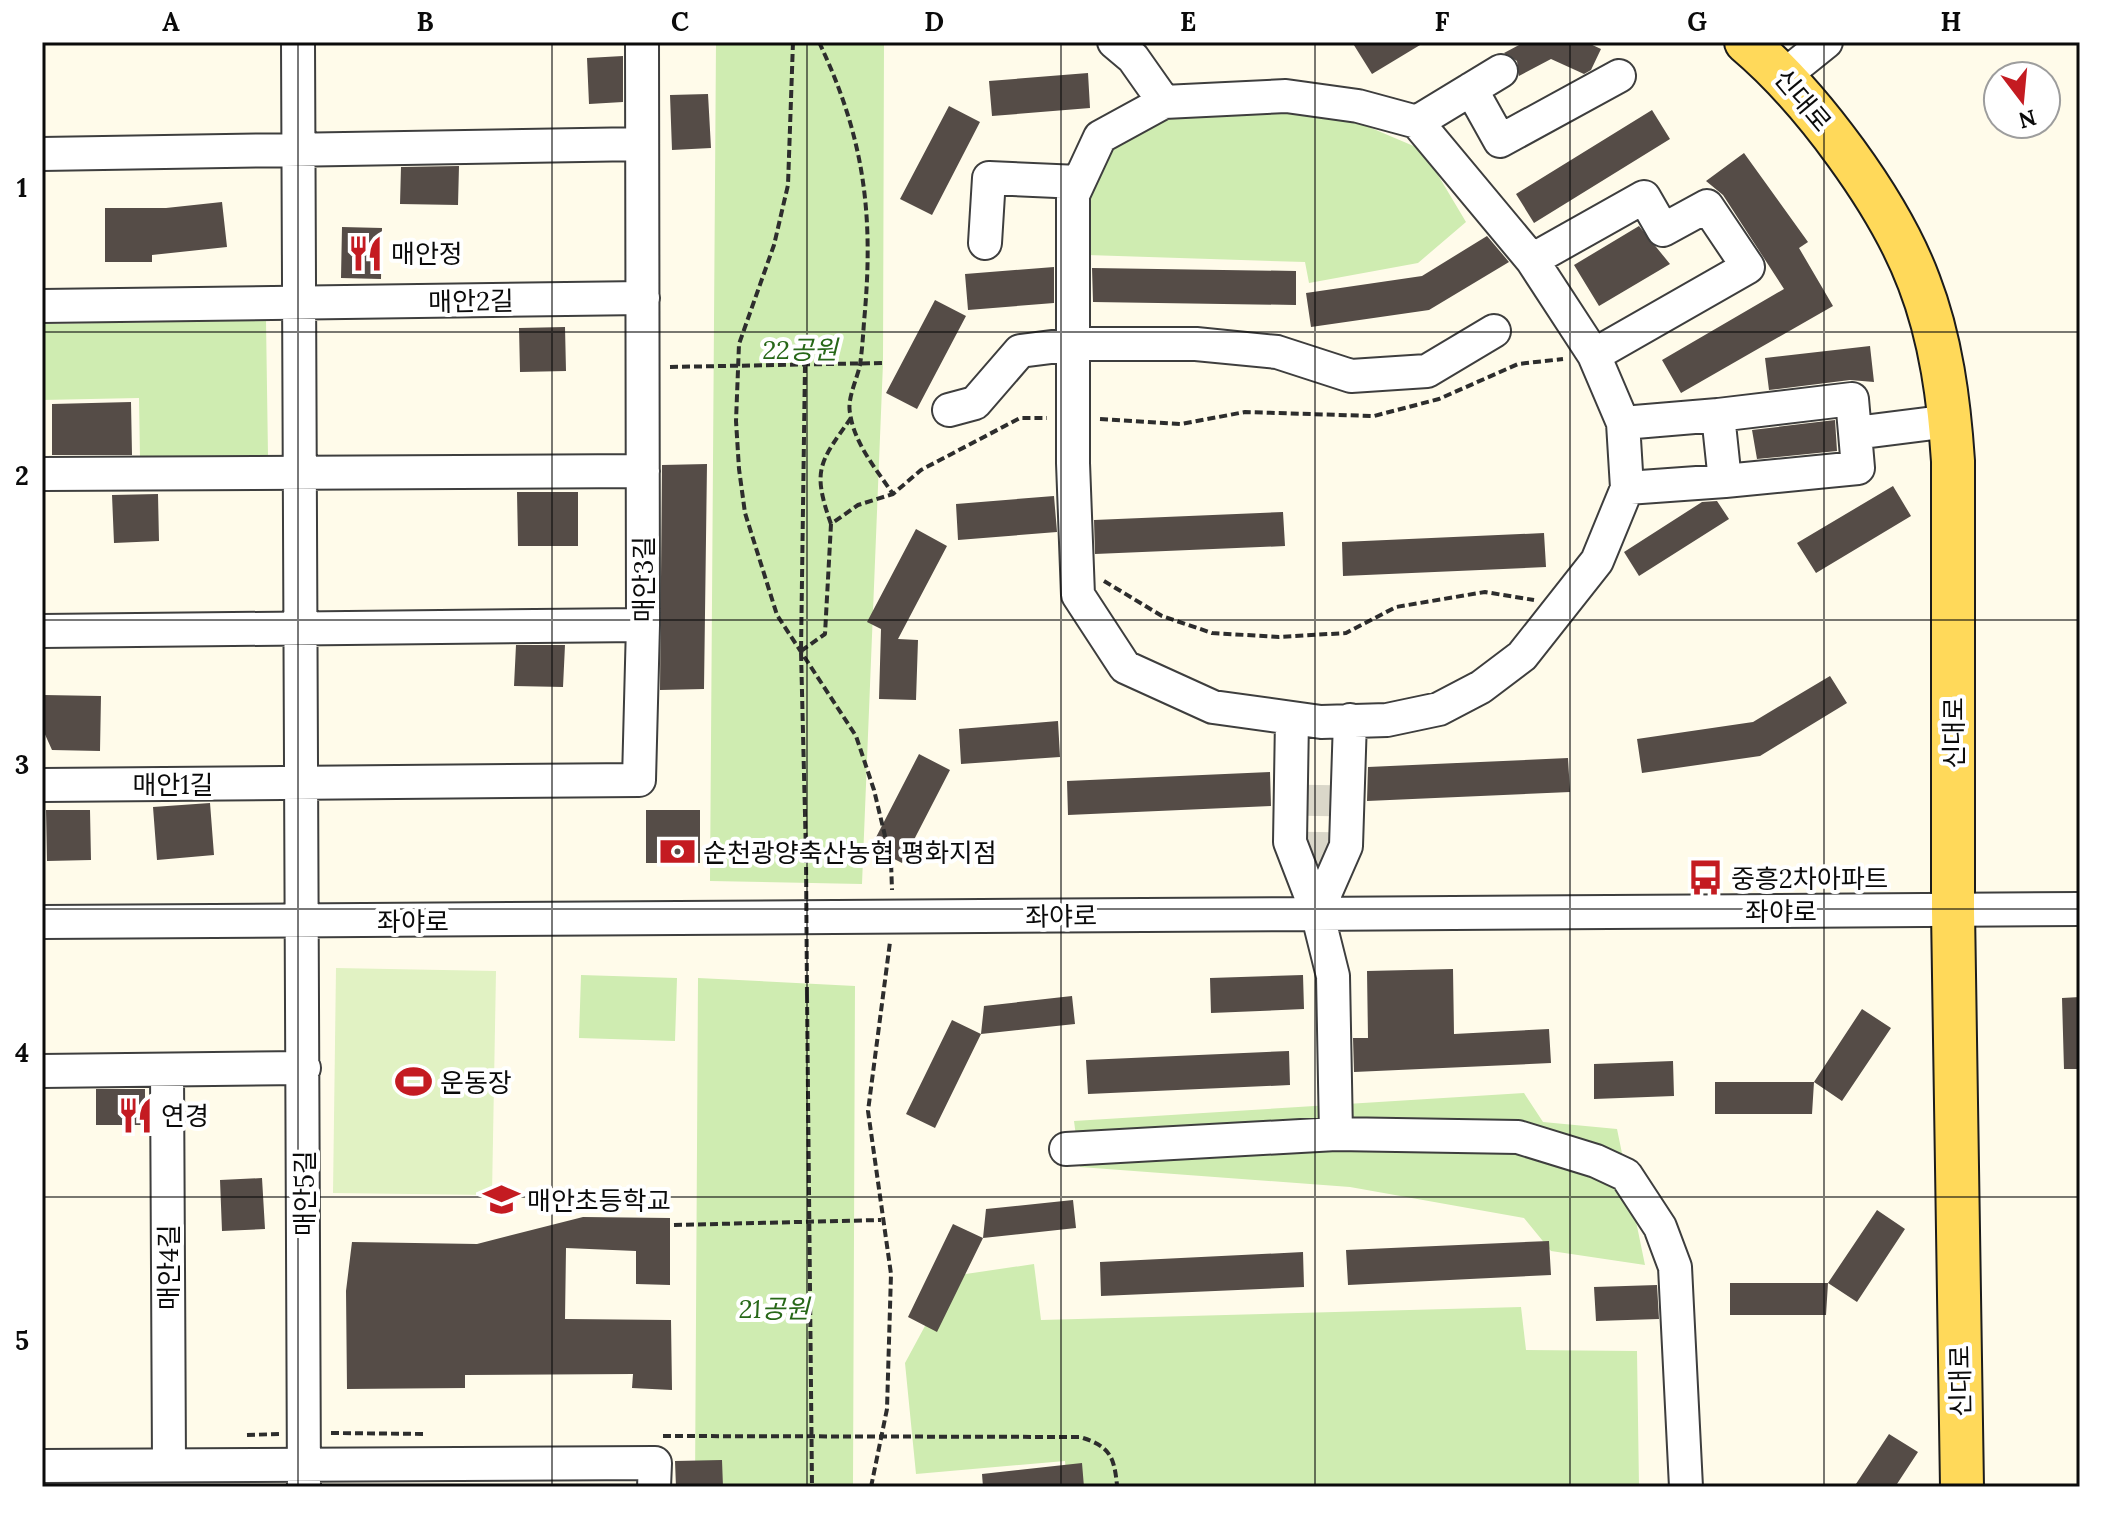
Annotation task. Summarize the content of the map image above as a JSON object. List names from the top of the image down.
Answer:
{
  "streets": {
    "main road": ["신대로"],
    "street": [
      "매안2길",
      "매안3길",
      "매안1길",
      "좌야로",
      "매안5길",
      "매안4길"
    ]
  },
  "crossings": [
    ["신대로", "좌야로"],
    ["매안2길", "매안3길"],
    ["매안3길", "매안1길"],
    ["좌야로", "매안5길"]
  ],
  "parks": ["22공원", "21공원"],
  "places": {
    "restaurant": ["매안정", "연경"],
    "bank": ["순천광양축산농협 평화지점"],
    "bus stop": ["중흥2차아파트"],
    "sports": ["운동장"],
    "school or university": ["매안초등학교"]
  },
  "north": "bottom",
  "grid": {
    "columns": [
      "A",
      "B",
      "C",
      "D",
      "E",
      "F",
      "G",
      "H"
    ],
    "rows": [
      "1",
      "2",
      "3",
      "4",
      "5"
    ]
  }
}
